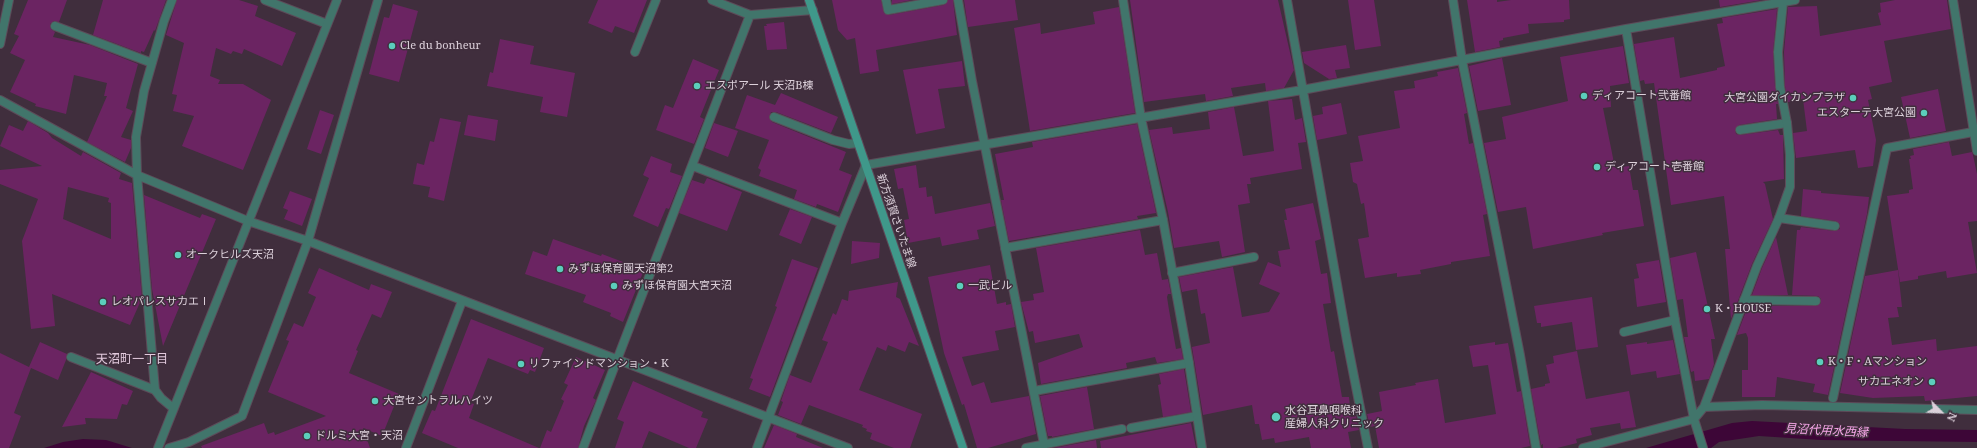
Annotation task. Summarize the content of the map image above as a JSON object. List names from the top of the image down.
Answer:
{
  "streets": {
    "main road": ["新方須賀さいたま線"]
  },
  "districts": ["天沼町一丁目"],
  "water": ["見沼代用水西縁"],
  "places": [
    "Cle du bonheur",
    "エスポアール 天沼B棟",
    "ディアコート弐番館",
    "大宮公園ダイカンプラザ",
    "エスターテ大宮公園",
    "ディアコート壱番館",
    "オークヒルズ天沼",
    "みずほ保育園天沼第2",
    "みずほ保育園大宮天沼",
    "一武ビル",
    "レオパレスサカエⅠ",
    "K・HOUSE",
    "K・F・Aマンション",
    "リファインドマンション・K",
    "サカエネオン",
    "大宮セントラルハイツ",
    "水谷耳鼻咽喉科 産婦人科クリニック",
    "ドルミ大宮・天沼"
  ],
  "north": "bottom right"
}
